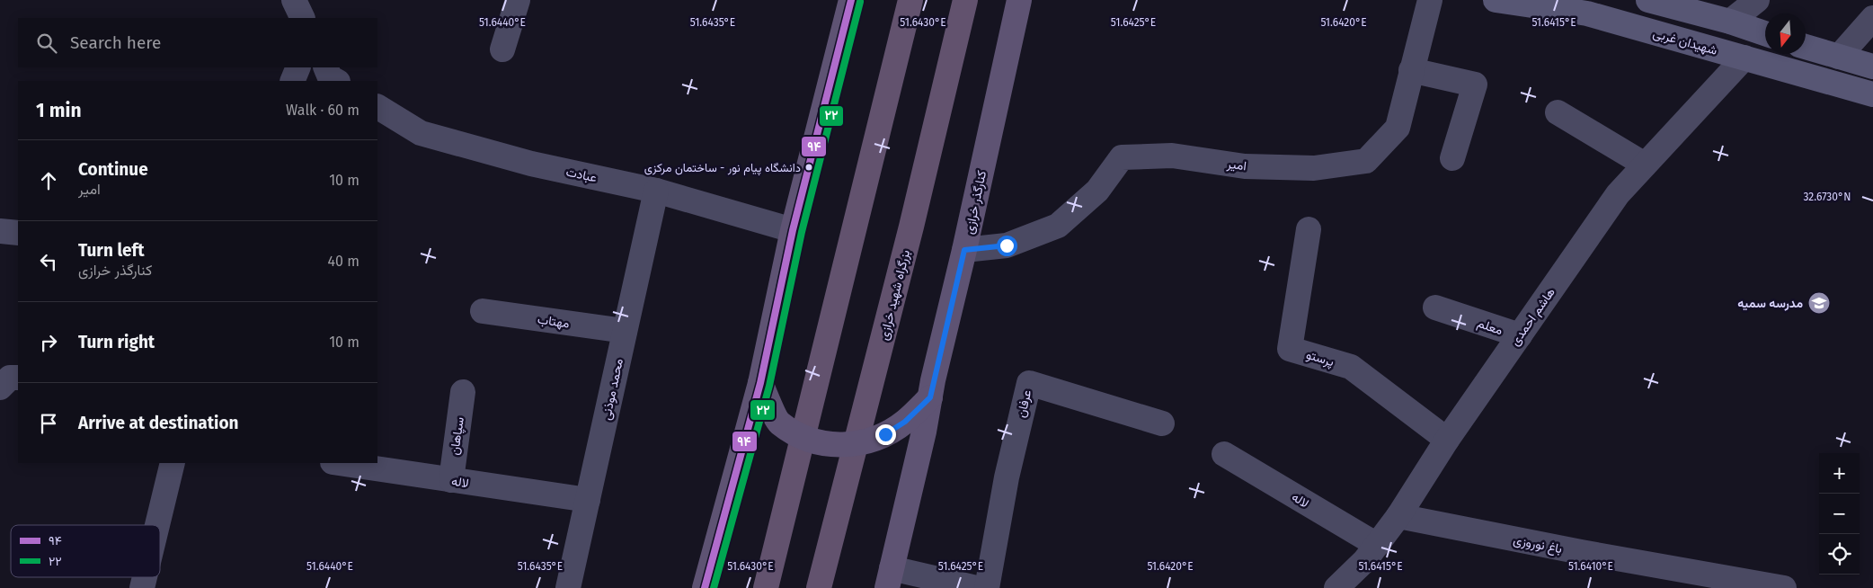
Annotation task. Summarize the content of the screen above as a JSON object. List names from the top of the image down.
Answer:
{
  "streets": {
    "highway": ["بزرگراه شهید خرازی"],
    "main road": ["شهیدان غربی", "کنارگذر خرازی"],
    "street": [
      "امیر",
      "عبادت",
      "هاشم احمدی",
      "مهتاب",
      "معلم",
      "پرستو",
      "محمد موذنی",
      "عرفان",
      "سپاهان",
      "لاله",
      "باغ نوروزی"
    ]
  },
  "crossings": [
    ["شهیدان غربی", "هاشم احمدی"],
    ["امیر", "کنارگذر خرازی"],
    ["عبادت", "محمد موذنی"],
    ["هاشم احمدی", "معلم"],
    ["هاشم احمدی", "پرستو"],
    ["هاشم احمدی", "لاله"],
    ["هاشم احمدی", "باغ نوروزی"],
    ["مهتاب", "محمد موذنی"],
    ["محمد موذنی", "لاله"],
    ["سپاهان", "لاله"]
  ],
  "places": {
    "other": ["دانشگاه پیام نور - ساختمان مرکزی"],
    "school or university": ["مدرسه سمیه"]
  },
  "lines": ["transit line ۹۴", "transit line ۲۲"],
  "legend": ["۹۴", "۲۲"],
  "north": "bottom",
  "page": {
    "search": "Search here",
    "heading": ["1 min", "Walk · 60 m"],
    "list": [
      ["Continue", "امیر", "10 m"],
      ["Turn left", "کنارگذر خرازی", "40 m"],
      ["Turn right", "10 m"],
      "Arrive at destination"
    ],
    "map_buttons": ["+", "−"]
  },
  "coordinates": [
    "51.6440°E",
    "51.6435°E",
    "51.6430°E",
    "51.6425°E",
    "51.6420°E",
    "51.6415°E",
    "32.6730°N",
    "51.6410°E"
  ]
}
